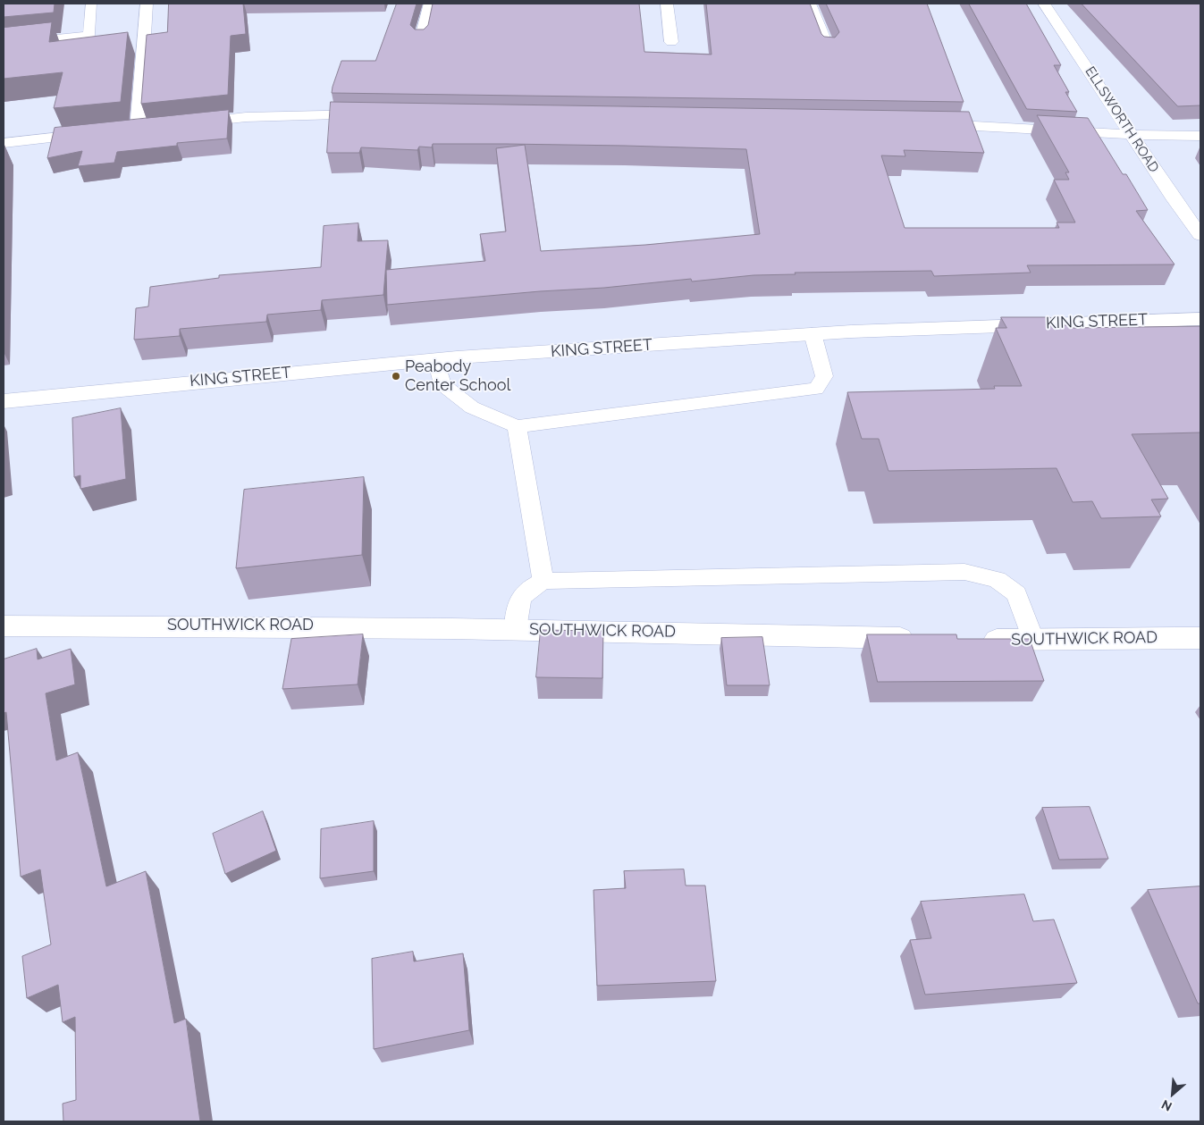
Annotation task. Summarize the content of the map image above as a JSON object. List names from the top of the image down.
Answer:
{
  "streets": {
    "street": ["ELLSWORTH ROAD", "KING STREET", "SOUTHWICK ROAD"]
  },
  "places": ["Peabody Center School"],
  "north": "bottom left"
}
